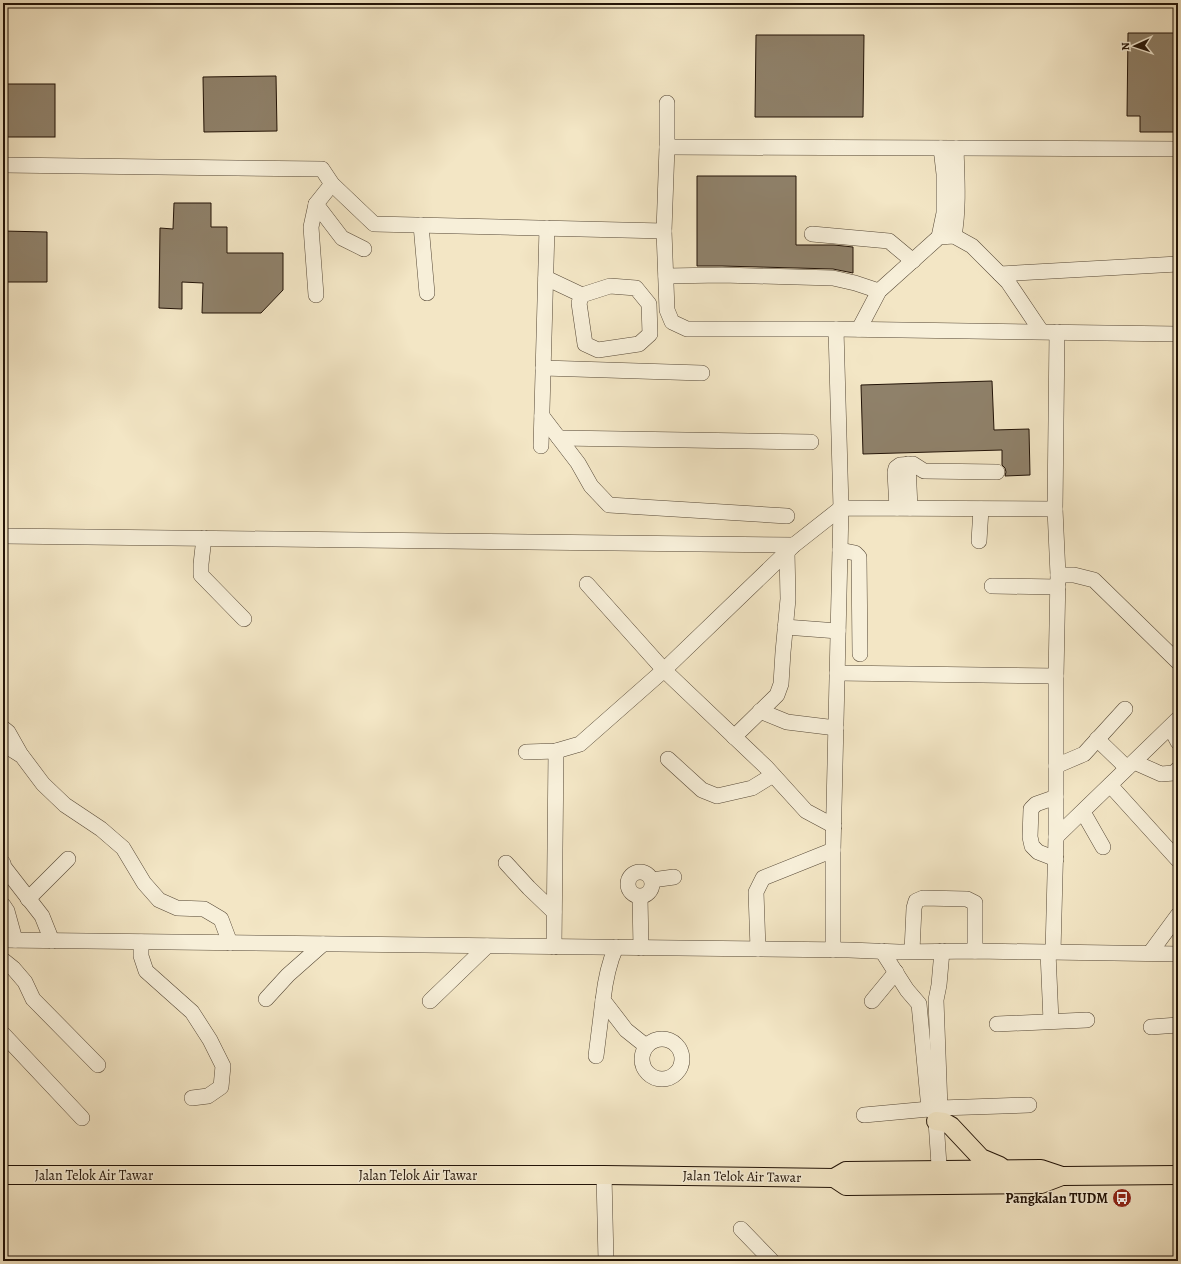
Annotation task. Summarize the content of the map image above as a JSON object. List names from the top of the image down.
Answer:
{
  "streets": {
    "main road": ["Jalan Telok Air Tawar"]
  },
  "places": {
    "bus stop": ["Pangkalan TUDM"]
  },
  "north": "left"
}
